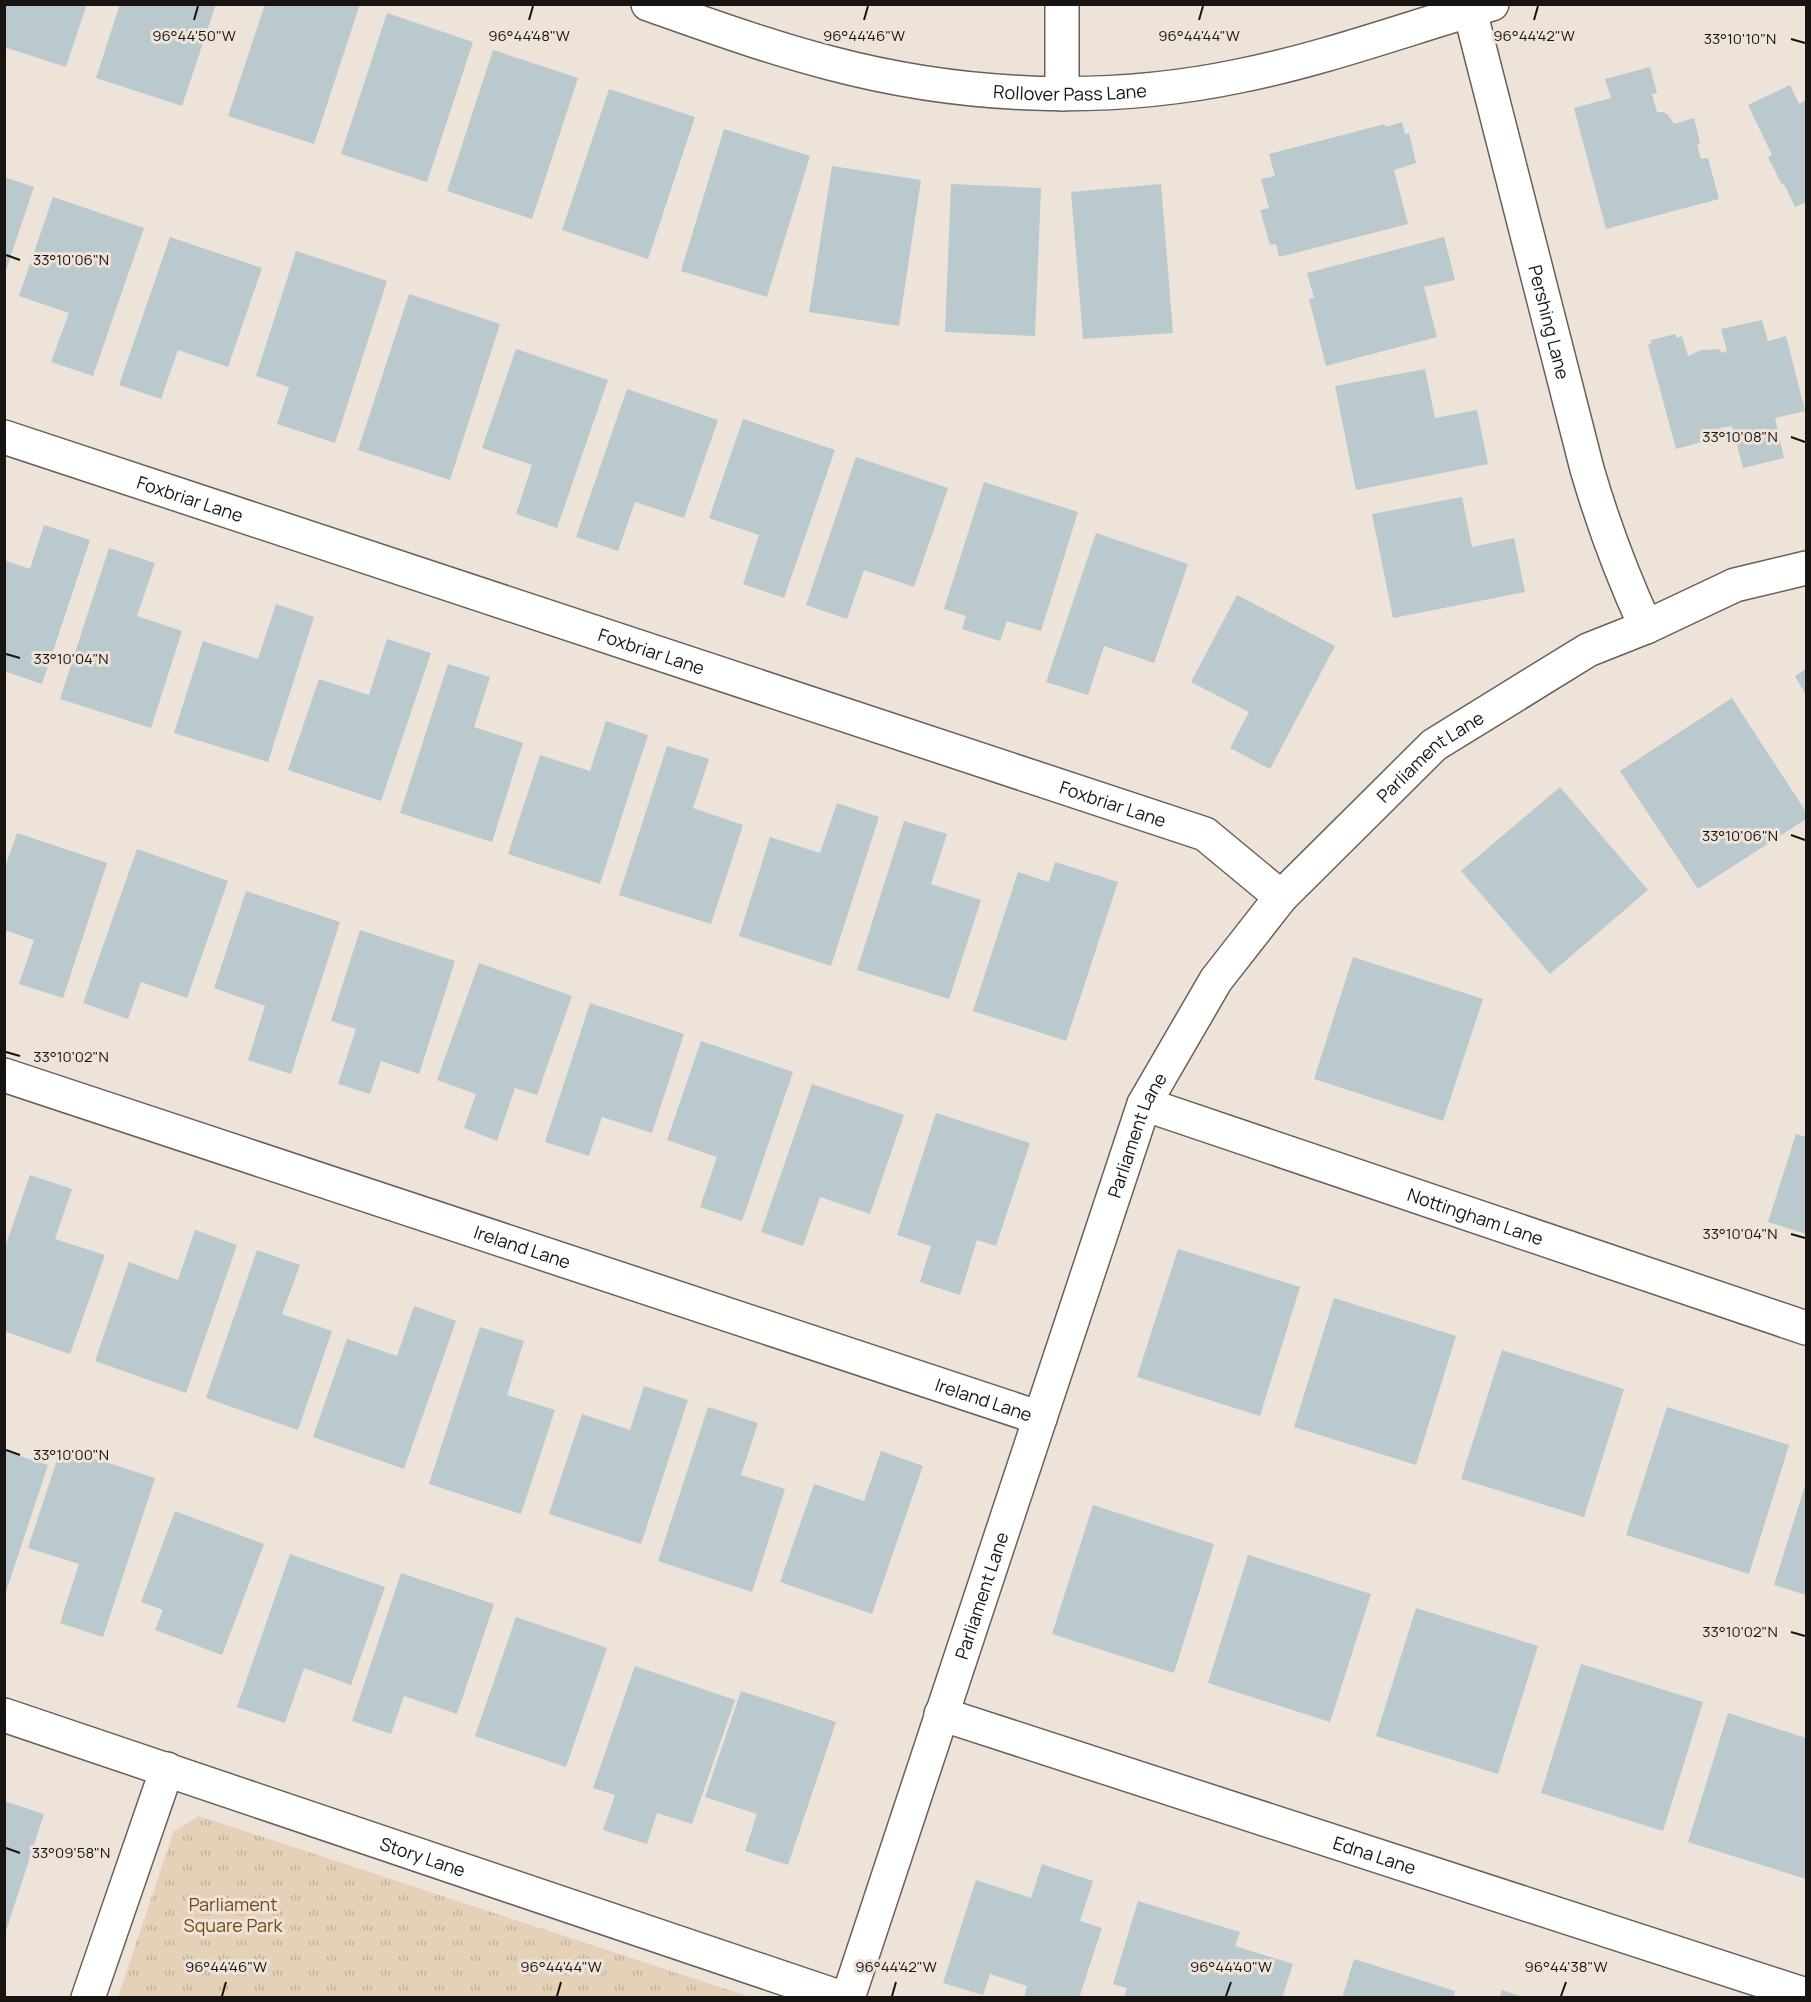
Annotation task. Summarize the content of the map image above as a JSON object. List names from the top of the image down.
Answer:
{
  "streets": {
    "street": [
      "Rollover Pass Lane",
      "Pershing Lane",
      "Foxbriar Lane",
      "Parliament Lane",
      "Nottingham Lane",
      "Ireland Lane",
      "Edna Lane",
      "Story Lane"
    ]
  },
  "crossings": [
    ["Rollover Pass Lane", "Pershing Lane"],
    ["Pershing Lane", "Parliament Lane"],
    ["Foxbriar Lane", "Parliament Lane"],
    ["Parliament Lane", "Nottingham Lane"],
    ["Parliament Lane", "Ireland Lane"],
    ["Parliament Lane", "Edna Lane"]
  ],
  "parks": ["Parliament Square Park"],
  "coordinates": [
    "96°44'50\"W",
    "96°44'48\"W",
    "96°44'46\"W",
    "96°44'44\"W",
    "96°44'42\"W",
    "33°10'10\"N",
    "33°10'06\"N",
    "33°10'08\"N",
    "33°10'04\"N",
    "33°10'02\"N",
    "33°10'00\"N",
    "33°09'58\"N",
    "96°44'40\"W",
    "96°44'38\"W"
  ]
}
